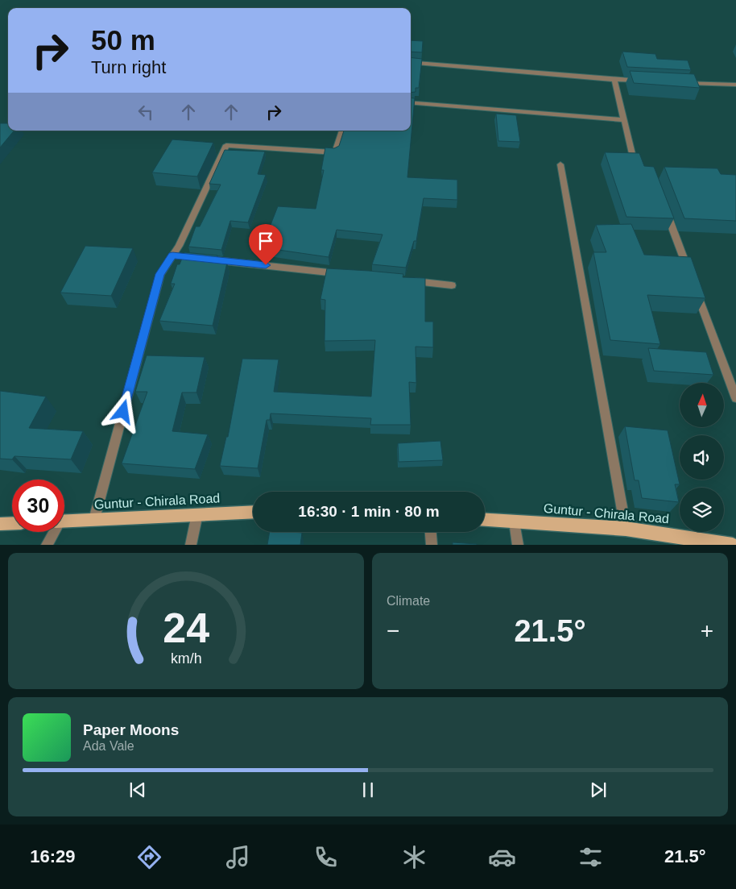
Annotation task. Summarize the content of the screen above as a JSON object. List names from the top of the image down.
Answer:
{
  "streets": {
    "main road": ["Guntur - Chirala Road"]
  },
  "north": "top",
  "page": {
    "turn": ["50 m", "Turn right"],
    "limit": "30",
    "trip": "16:30 · 1 min · 80 m",
    "tile": "Climate",
    "heat": ["−", "21.5°", "+"],
    "song": ["Paper Moons", "Ada Vale"],
    "tabs": ["16:29", "21.5°"],
    "gauge": ["24", "km/h"]
  }
}
